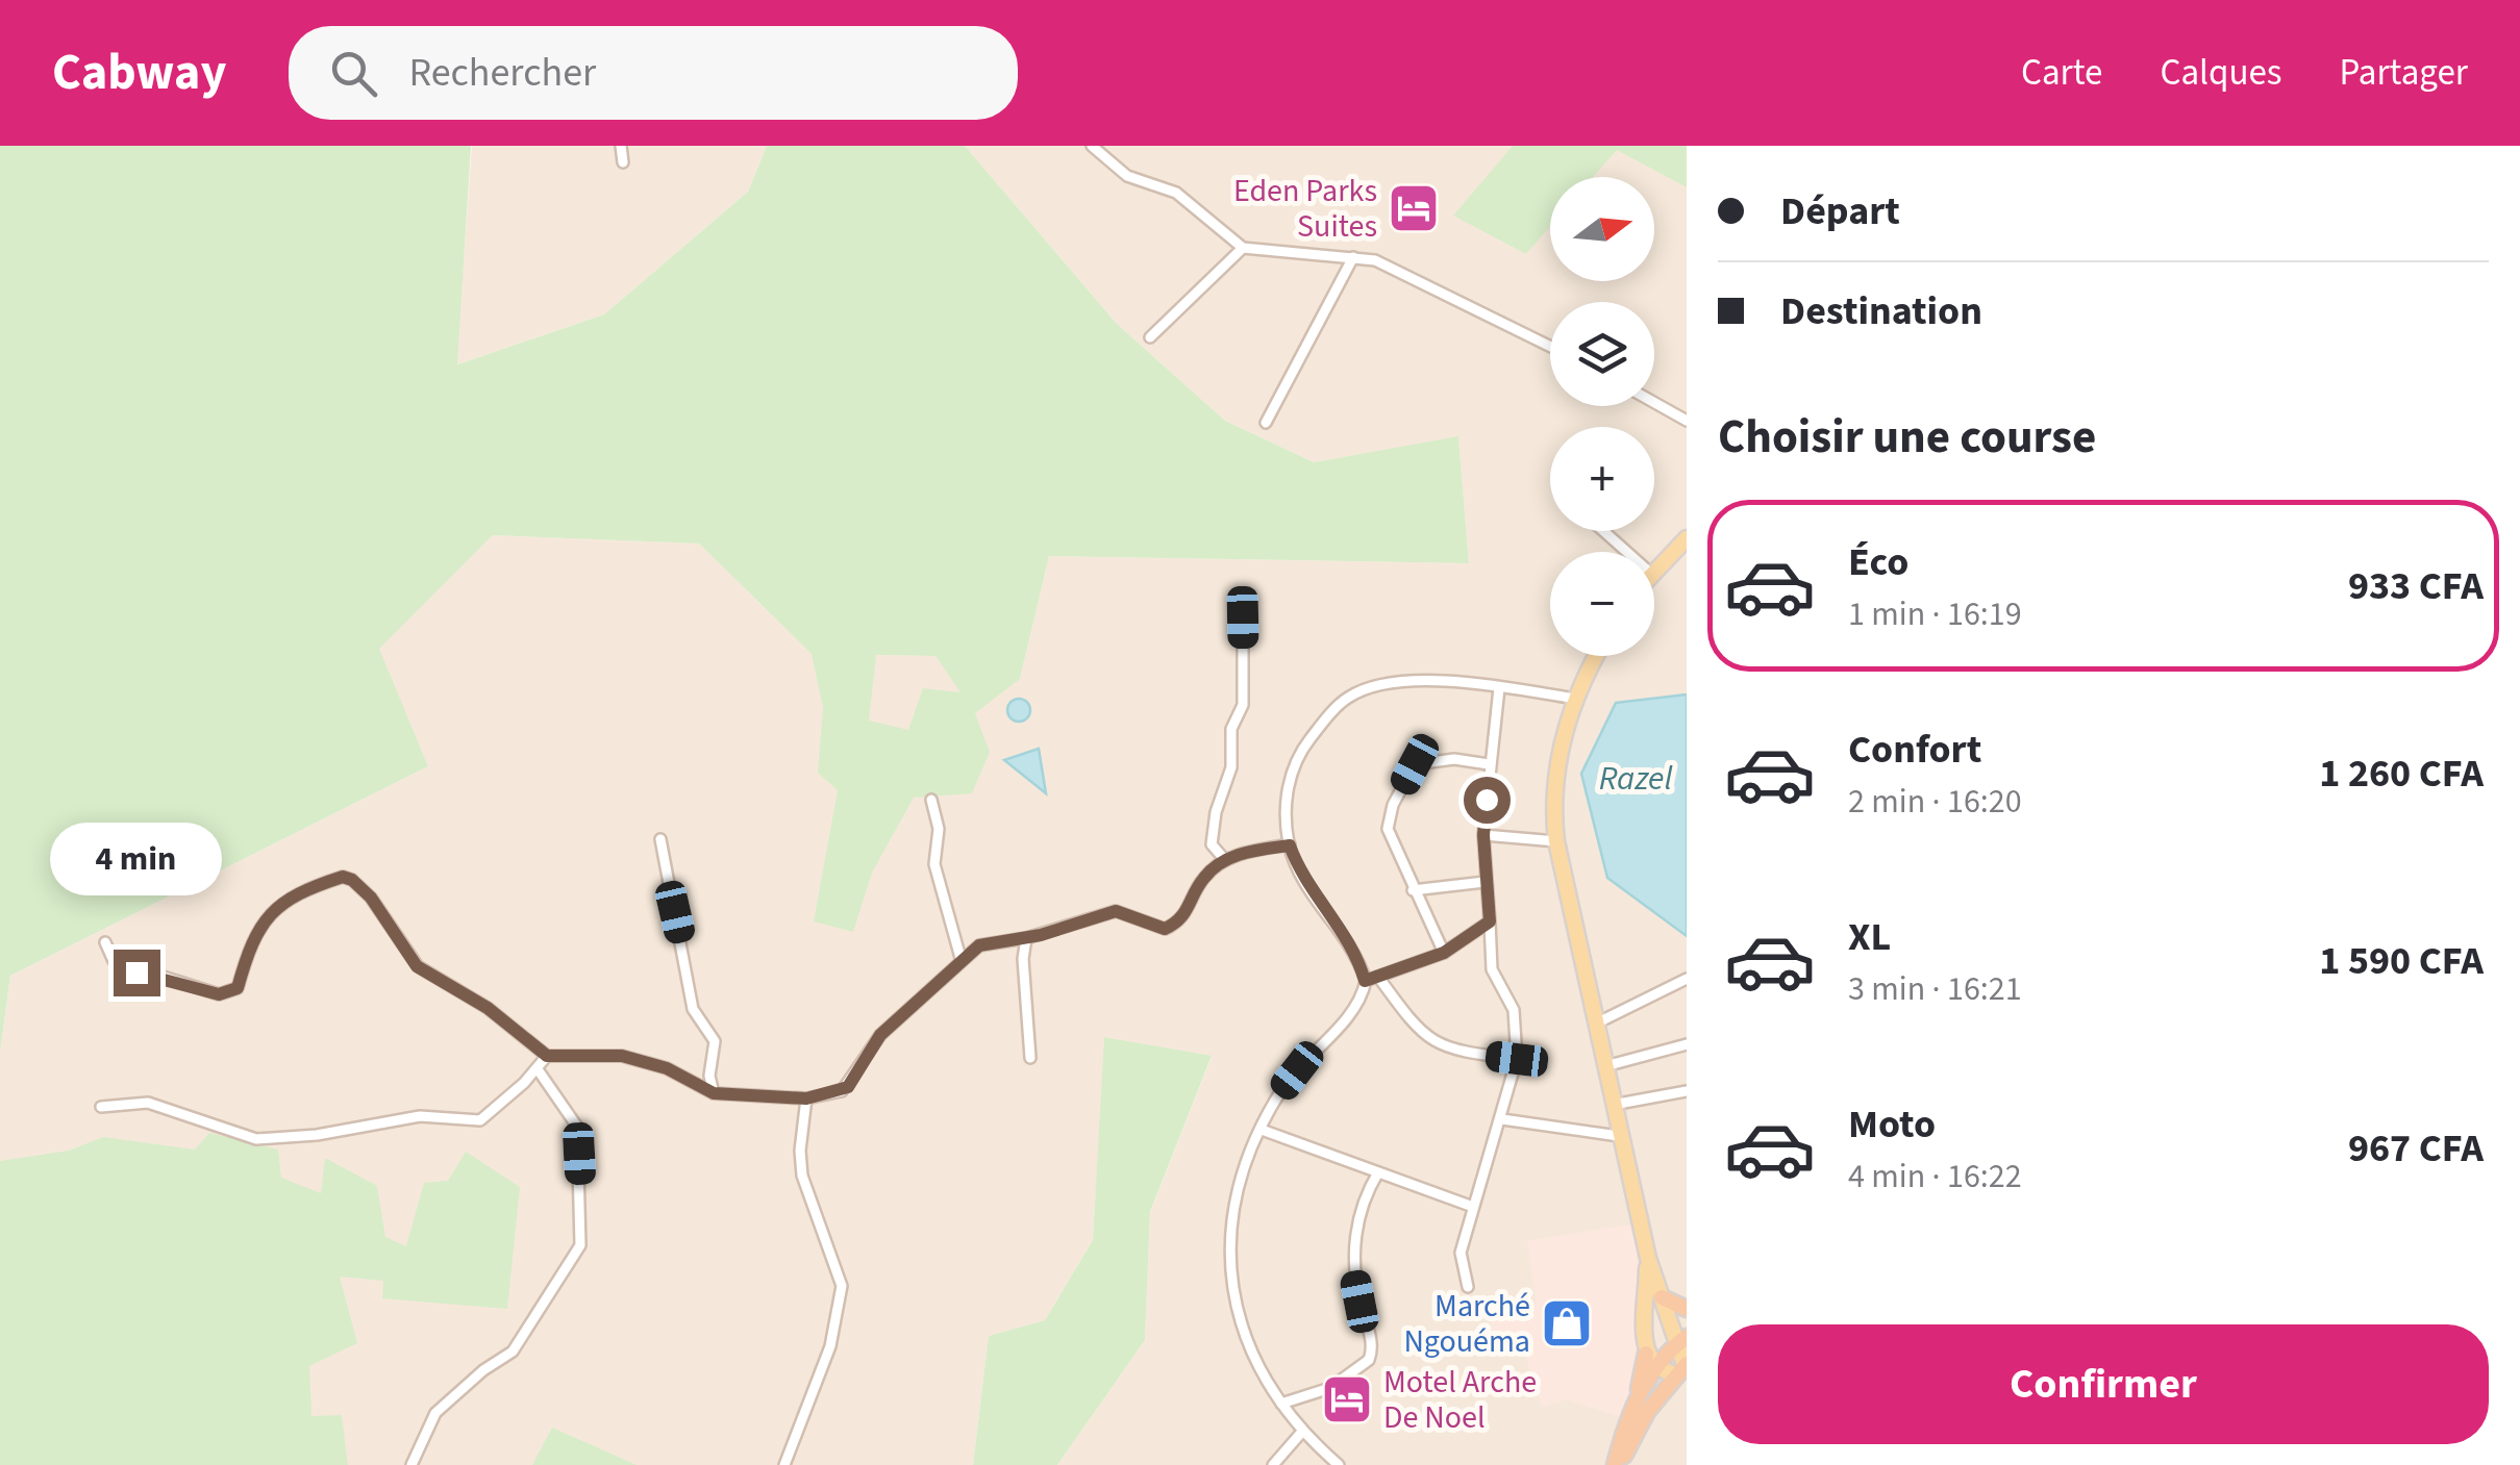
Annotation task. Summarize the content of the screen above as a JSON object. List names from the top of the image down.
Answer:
{
  "water": ["Razel"],
  "places": {
    "hotel": ["Eden Parks Suites", "Motel Arche De Noel"],
    "shop": ["Marché Ngouéma"]
  },
  "north": "right",
  "page": {
    "header": "Cabway",
    "search": "Rechercher",
    "nav": ["Carte", "Calques", "Partager"],
    "banner": ["Départ", "Destination"],
    "map_buttons": ["+", "−"],
    "heading": "Choisir une course",
    "list": [
      {
        "name": "Éco",
        "note": "1 min · 16:19",
        "value": "933 CFA"
      },
      {
        "name": "Confort",
        "note": "2 min · 16:20",
        "value": "1 260 CFA"
      },
      {
        "name": "XL",
        "note": "3 min · 16:21",
        "value": "1 590 CFA"
      },
      {
        "name": "Moto",
        "note": "4 min · 16:22",
        "value": "967 CFA"
      }
    ],
    "bubble": "4 min",
    "buttons": "Confirmer"
  }
}
